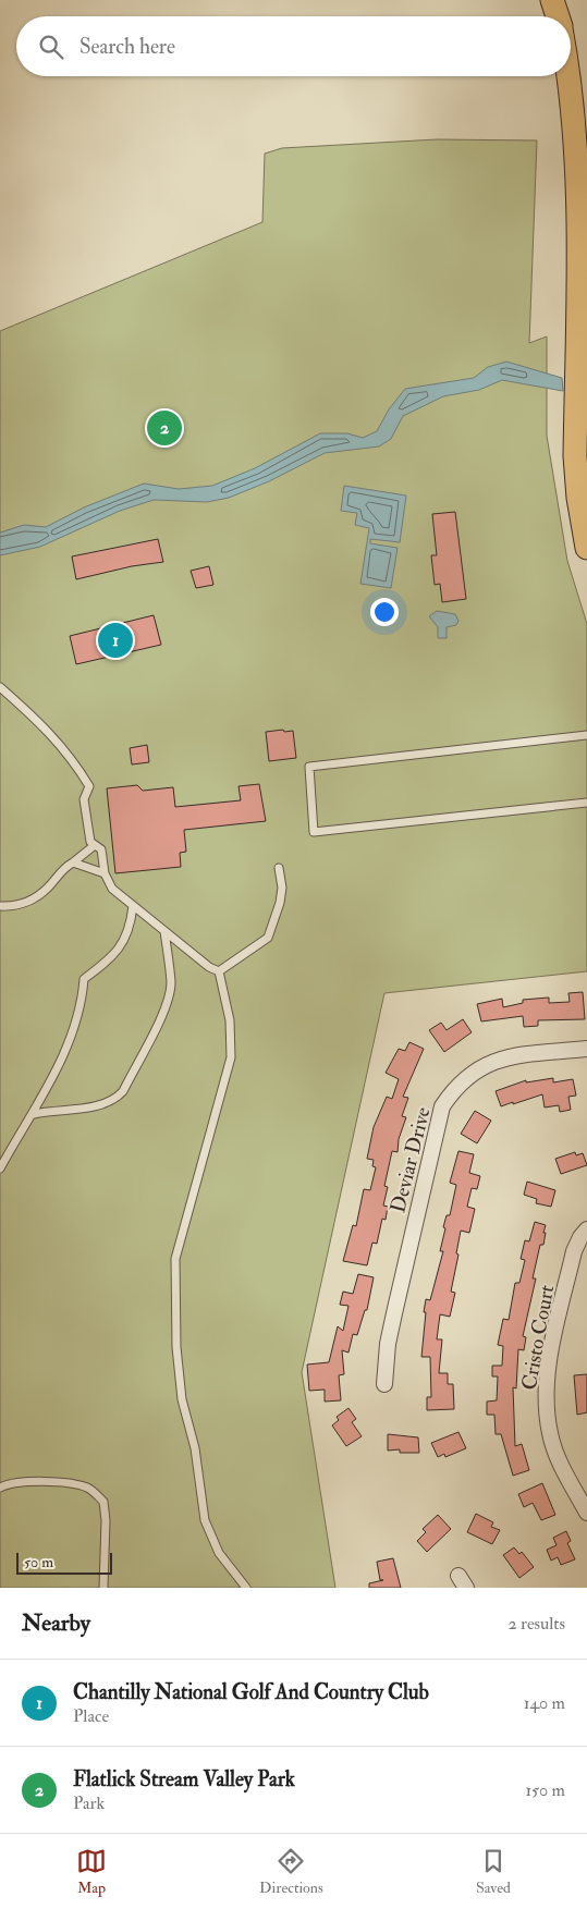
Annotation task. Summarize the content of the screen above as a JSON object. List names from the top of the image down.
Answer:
{
  "streets": {
    "street": ["Deviar Drive", "Cristo Court"]
  },
  "scale_bar": "50 m",
  "page": {
    "search": "Search here",
    "pins": ["2", "1"],
    "scale": "50 m",
    "heading": ["Nearby", "2 results"],
    "list": [
      {
        "mark": "1",
        "name": "Chantilly National Golf And Country Club",
        "note": "Place",
        "value": "140 m"
      },
      {
        "mark": "2",
        "name": "Flatlick Stream Valley Park",
        "note": "Park",
        "value": "150 m"
      }
    ],
    "nav": ["Map", "Directions", "Saved"]
  }
}
